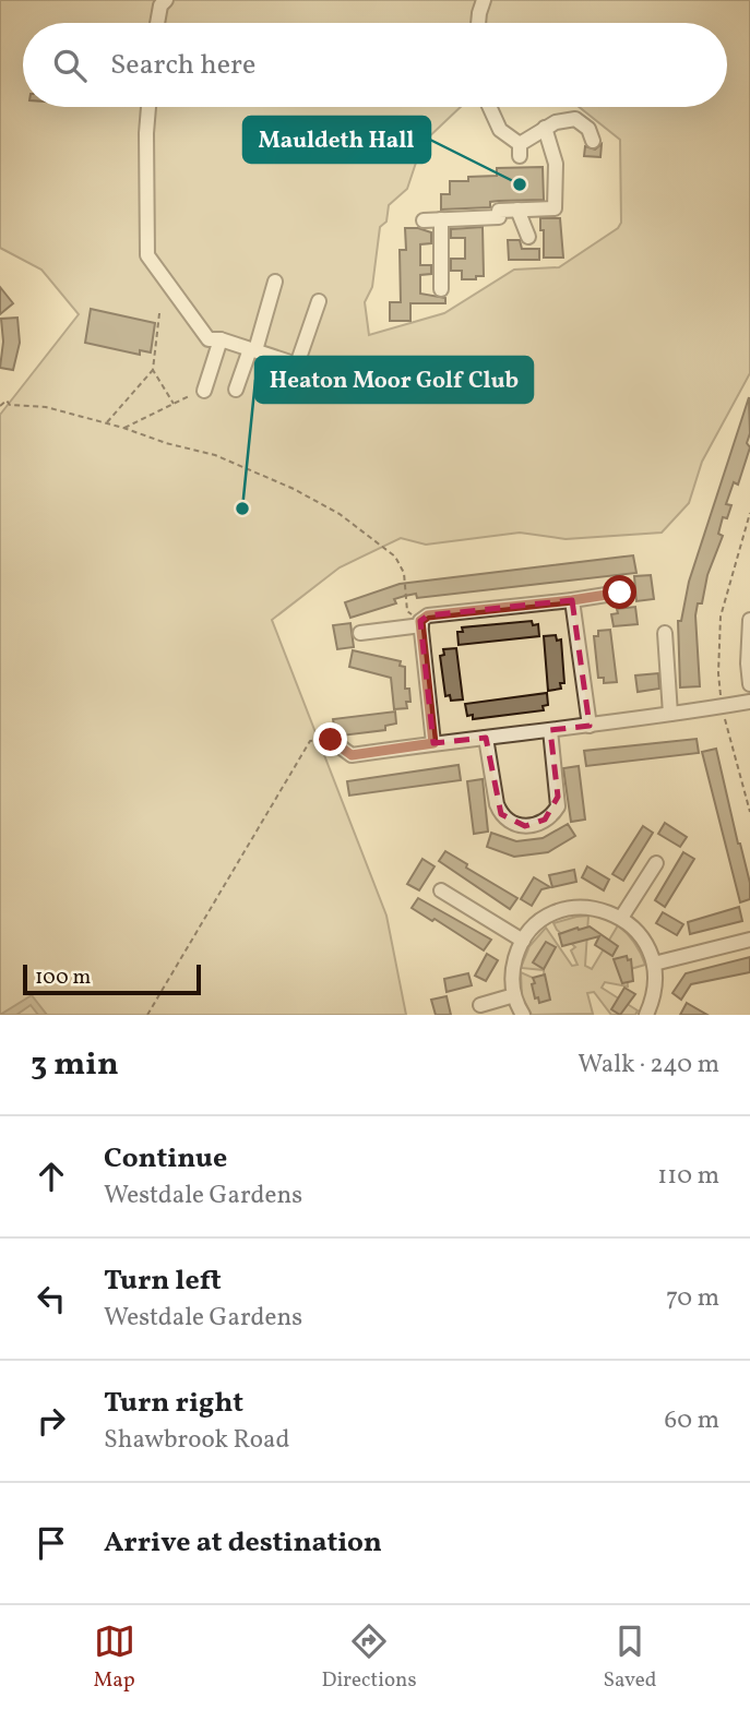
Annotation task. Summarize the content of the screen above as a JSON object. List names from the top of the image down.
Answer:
{
  "places": ["Mauldeth Hall", "Heaton Moor Golf Club"],
  "scale_bar": "100 m",
  "page": {
    "search": "Search here",
    "scale": "100 m",
    "heading": ["3 min", "Walk · 240 m"],
    "list": [
      ["Continue", "Westdale Gardens", "110 m"],
      ["Turn left", "Westdale Gardens", "70 m"],
      ["Turn right", "Shawbrook Road", "60 m"],
      "Arrive at destination"
    ],
    "nav": ["Map", "Directions", "Saved"]
  }
}
